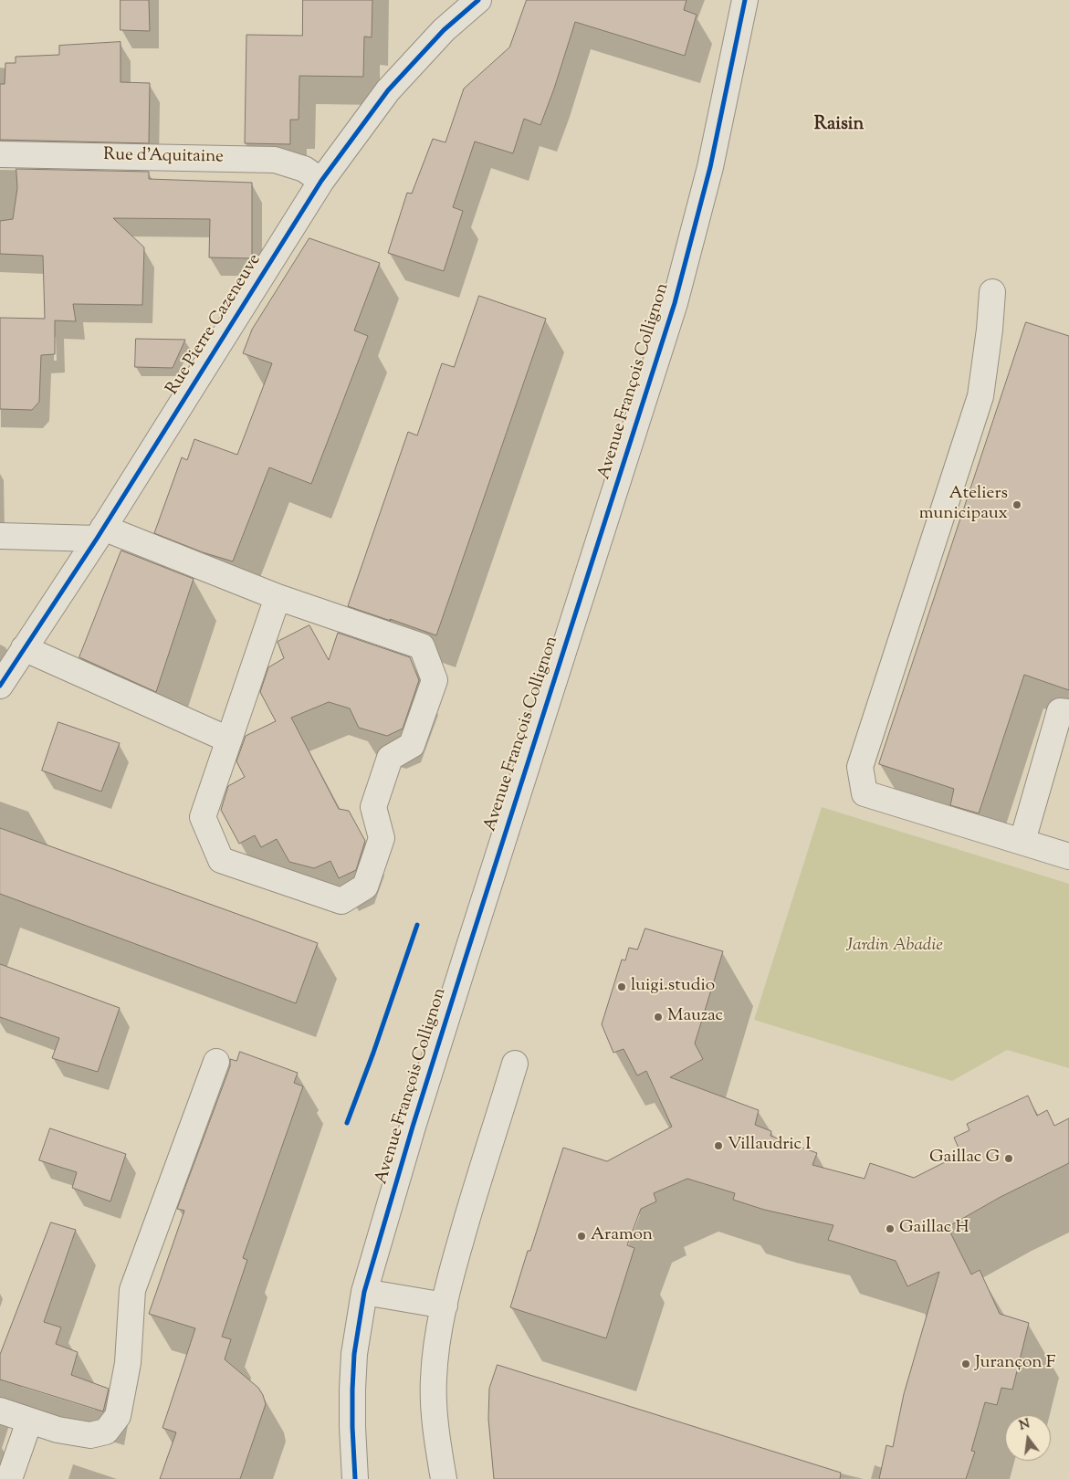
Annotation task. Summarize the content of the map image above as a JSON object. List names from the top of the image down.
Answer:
{
  "streets": {
    "street": ["Rue d'Aquitaine", "Rue Pierre Cazeneuve", "Avenue François Collignon"]
  },
  "crossings": [
    ["Rue d'Aquitaine", "Rue Pierre Cazeneuve"]
  ],
  "districts": ["Raisin"],
  "parks": ["Jardin Abadie"],
  "places": [
    "Ateliers municipaux",
    "luigi.studio",
    "Mauzac",
    "Villaudric I",
    "Gaillac G",
    "Gaillac H",
    "Aramon",
    "Jurançon F"
  ],
  "north": "top"
}
